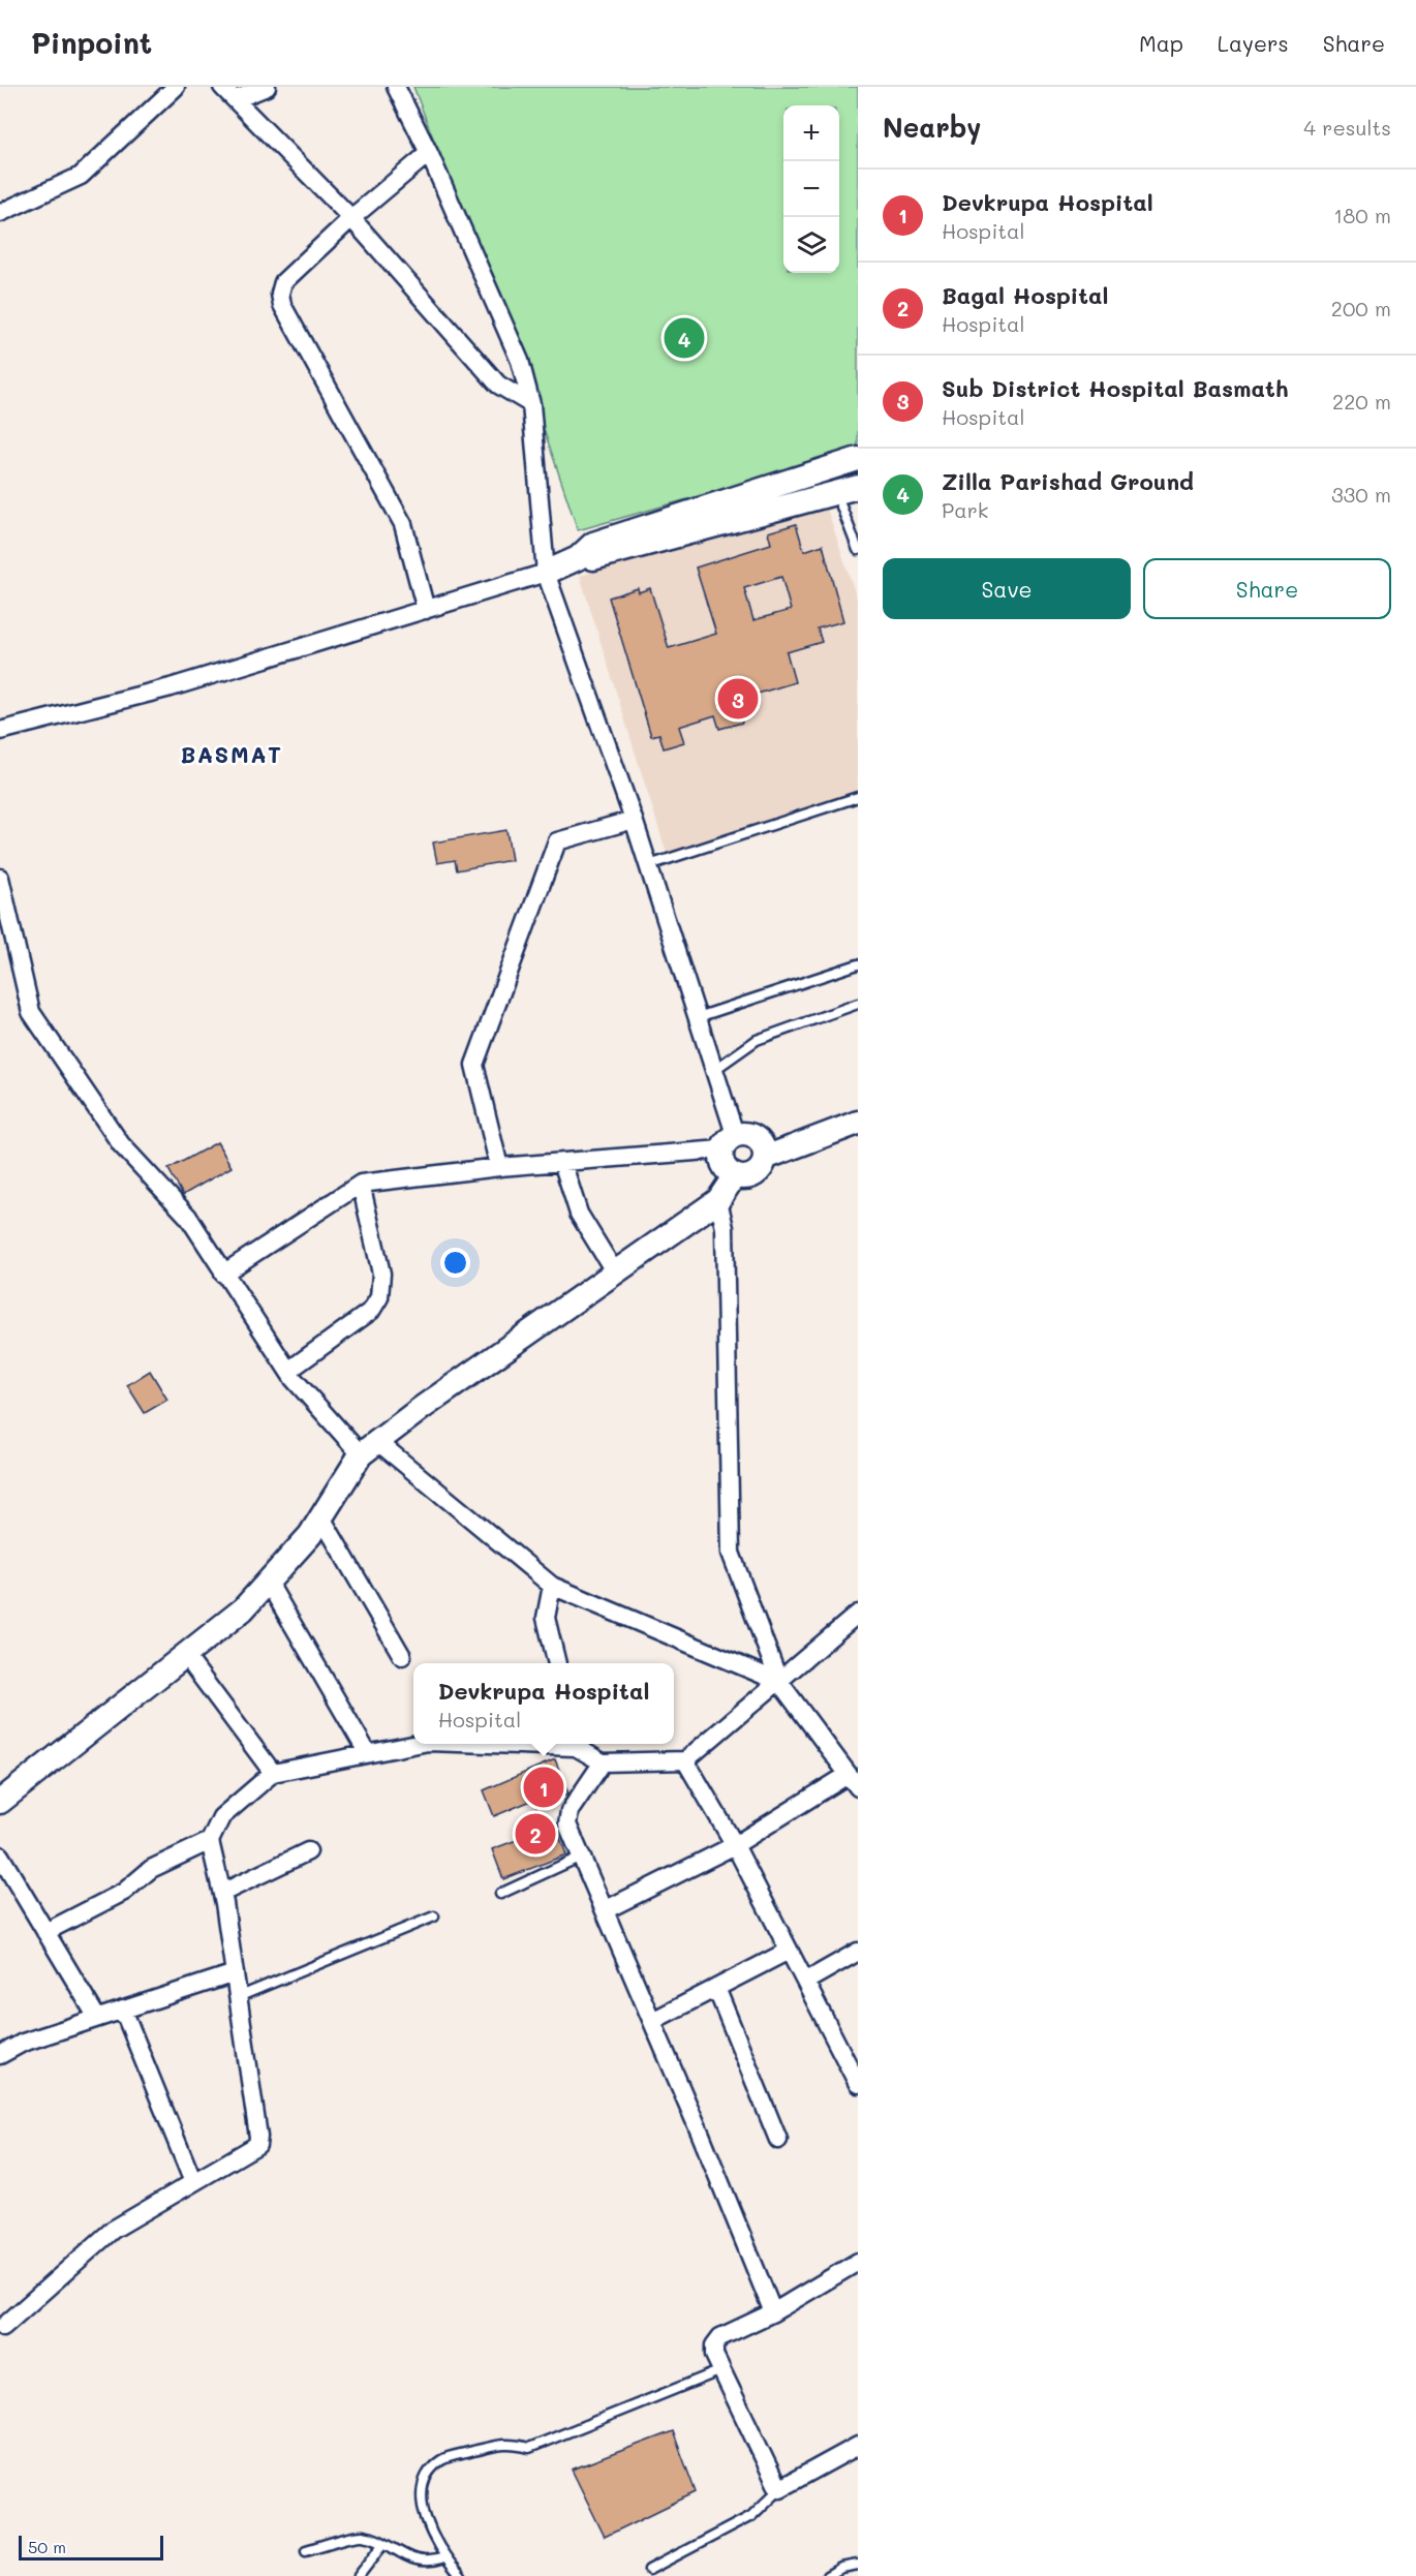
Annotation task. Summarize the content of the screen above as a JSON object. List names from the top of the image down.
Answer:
{
  "districts": ["BASMAT"],
  "scale_bar": "50 m",
  "page": {
    "header": "Pinpoint",
    "nav": ["Map", "Layers", "Share"],
    "heading": ["Nearby", "4 results"],
    "map_buttons": ["+", "−"],
    "list": [
      {
        "mark": "1",
        "name": "Devkrupa Hospital",
        "note": "Hospital",
        "value": "180 m"
      },
      {
        "mark": "2",
        "name": "Bagal Hospital",
        "note": "Hospital",
        "value": "200 m"
      },
      {
        "mark": "3",
        "name": "Sub District Hospital Basmath",
        "note": "Hospital",
        "value": "220 m"
      },
      {
        "mark": "4",
        "name": "Zilla Parishad Ground",
        "note": "Park",
        "value": "330 m"
      }
    ],
    "pins": [
      "4",
      "3",
      "1",
      "2"
    ],
    "buttons": ["Save", "Share"],
    "popup": ["Devkrupa Hospital", "Hospital"],
    "scale": "50 m"
  }
}
